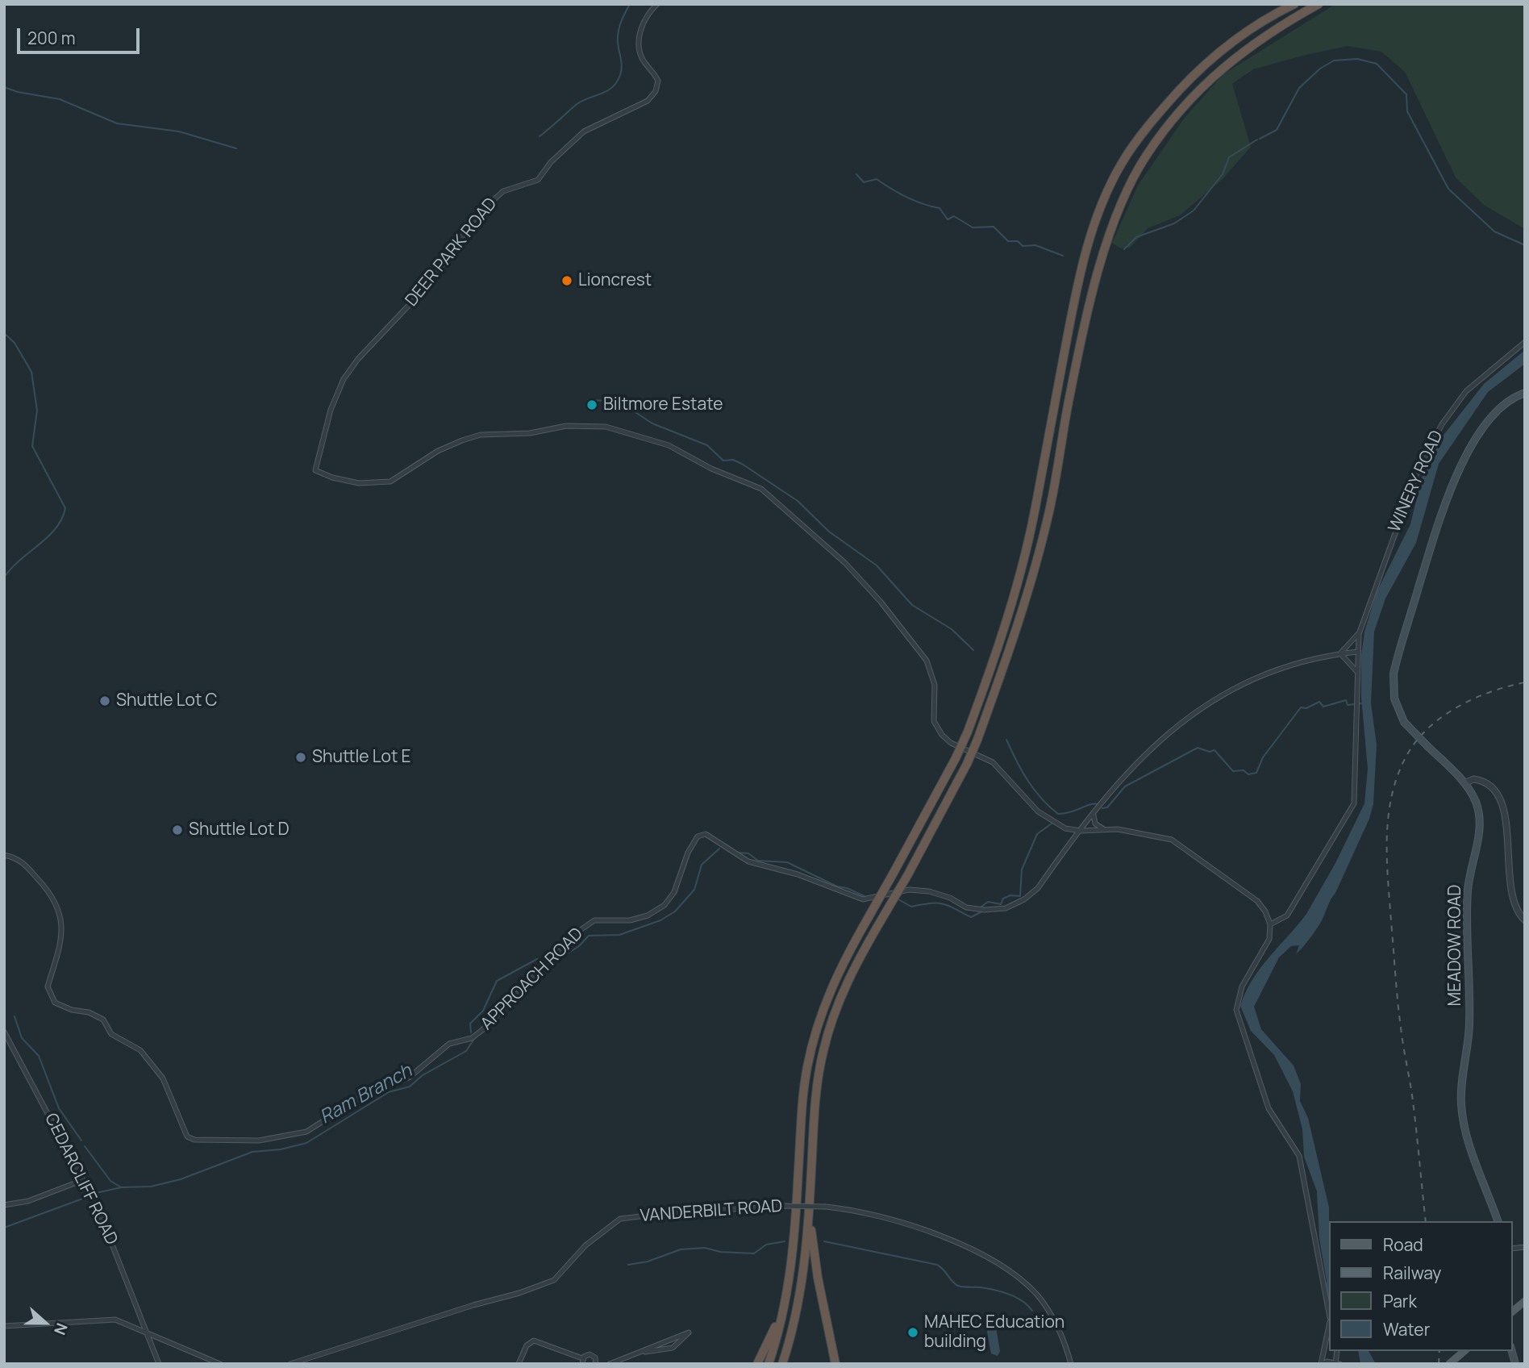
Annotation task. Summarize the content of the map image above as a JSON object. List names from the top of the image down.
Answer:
{
  "streets": {
    "main road": ["MEADOW ROAD"],
    "street": [
      "DEER PARK ROAD",
      "WINERY ROAD",
      "APPROACH ROAD",
      "CEDARCLIFF ROAD",
      "VANDERBILT ROAD"
    ]
  },
  "crossings": [
    ["DEER PARK ROAD", "APPROACH ROAD"]
  ],
  "water": ["Ram Branch"],
  "places": [
    "Lioncrest",
    "Biltmore Estate",
    "Shuttle Lot C",
    "Shuttle Lot E",
    "Shuttle Lot D",
    "MAHEC Education building"
  ],
  "legend": [
    "Road",
    "Railway",
    "Park",
    "Water"
  ],
  "scale_bar": "200 m",
  "north": "right"
}
